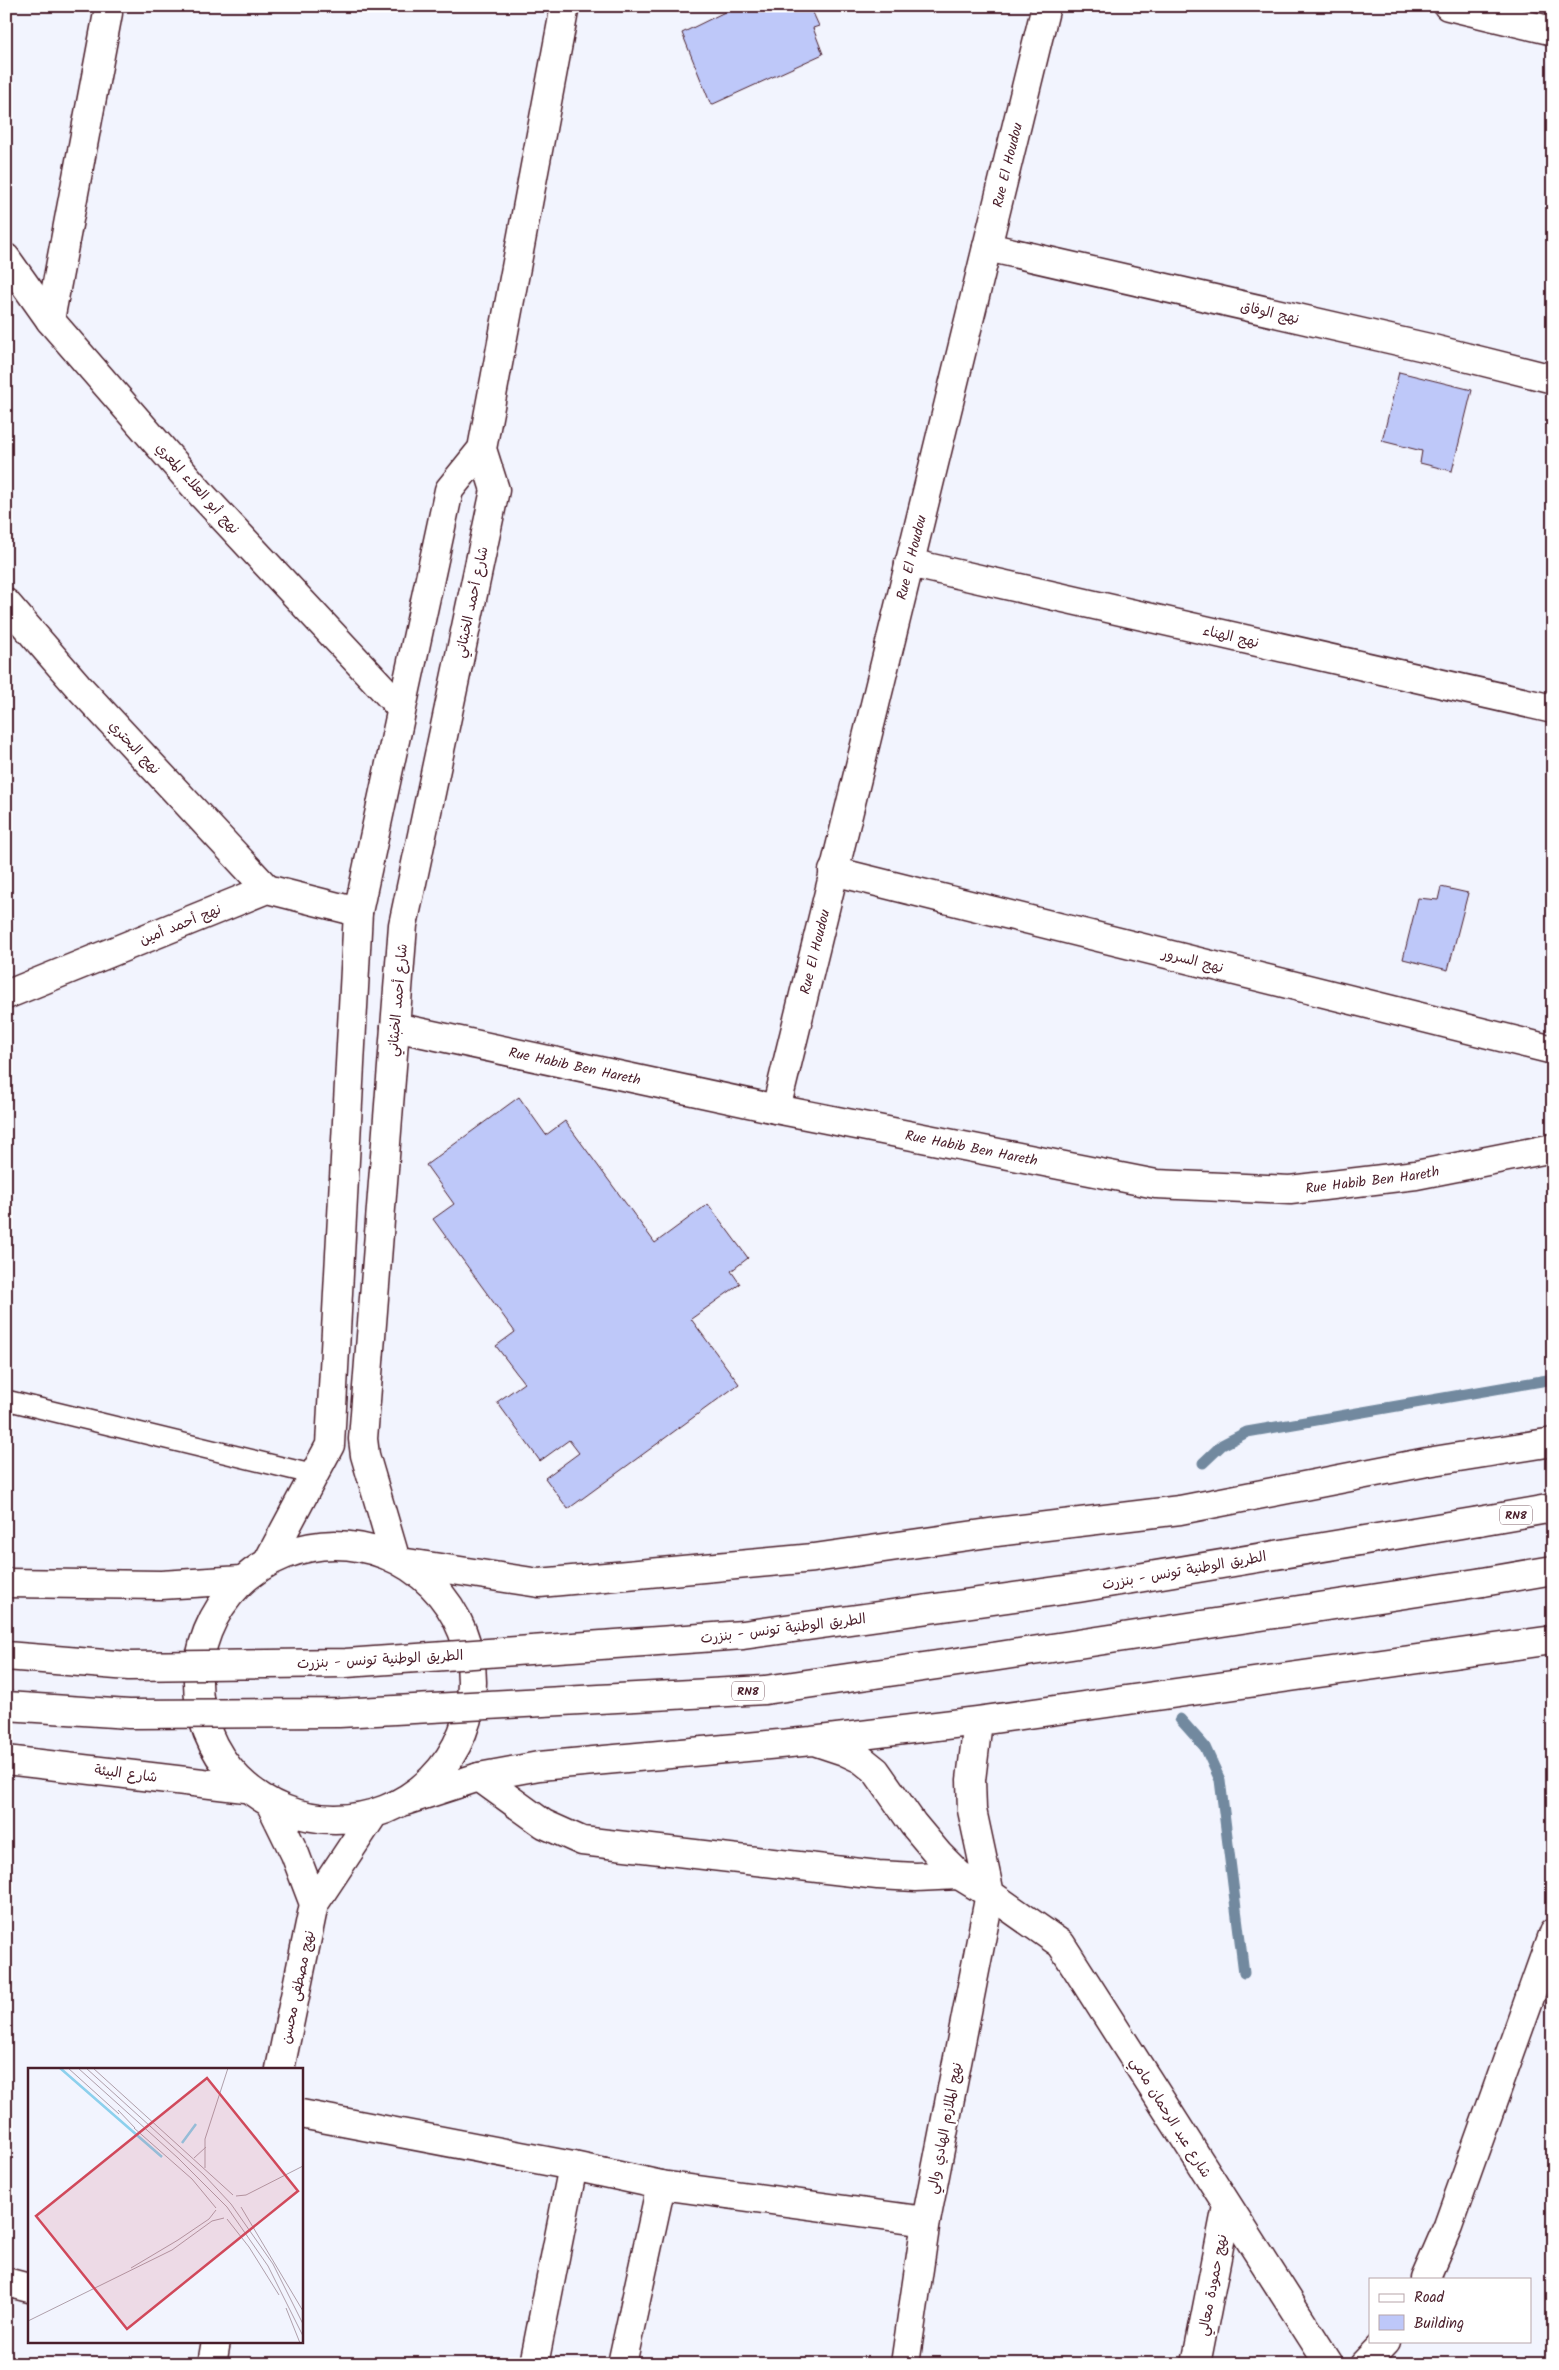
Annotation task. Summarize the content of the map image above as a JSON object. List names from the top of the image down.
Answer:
{
  "streets": {
    "main road": [
      "Rue El Houdou",
      "نهج الوفاق",
      "نهج أبو العلاء المعري",
      "شارع أحمد الخبثاني",
      "نهج الهناء",
      "نهج البحتري",
      "نهج أحمد أمين",
      "نهج السرور",
      "Rue Habib Ben Hareth",
      "RN8",
      "الطريق الوطنية تونس - بنزرت",
      "شارع البيئة",
      "نهج مصطفى محسن",
      "شارع عبد الرحمان مامي",
      "نهج الملازم الهادي والي",
      "نهج حمودة معالي"
    ]
  },
  "crossings": [
    ["Rue El Houdou", "نهج الوفاق"],
    ["Rue El Houdou", "نهج الهناء"],
    ["Rue El Houdou", "نهج السرور"],
    ["Rue El Houdou", "Rue Habib Ben Hareth"],
    ["شارع أحمد الخبثاني", "Rue Habib Ben Hareth"],
    ["نهج البحتري", "نهج أحمد أمين"],
    ["شارع عبد الرحمان مامي", "نهج الملازم الهادي والي"],
    ["شارع عبد الرحمان مامي", "نهج حمودة معالي"]
  ],
  "legend": ["Road", "Building"]
}
